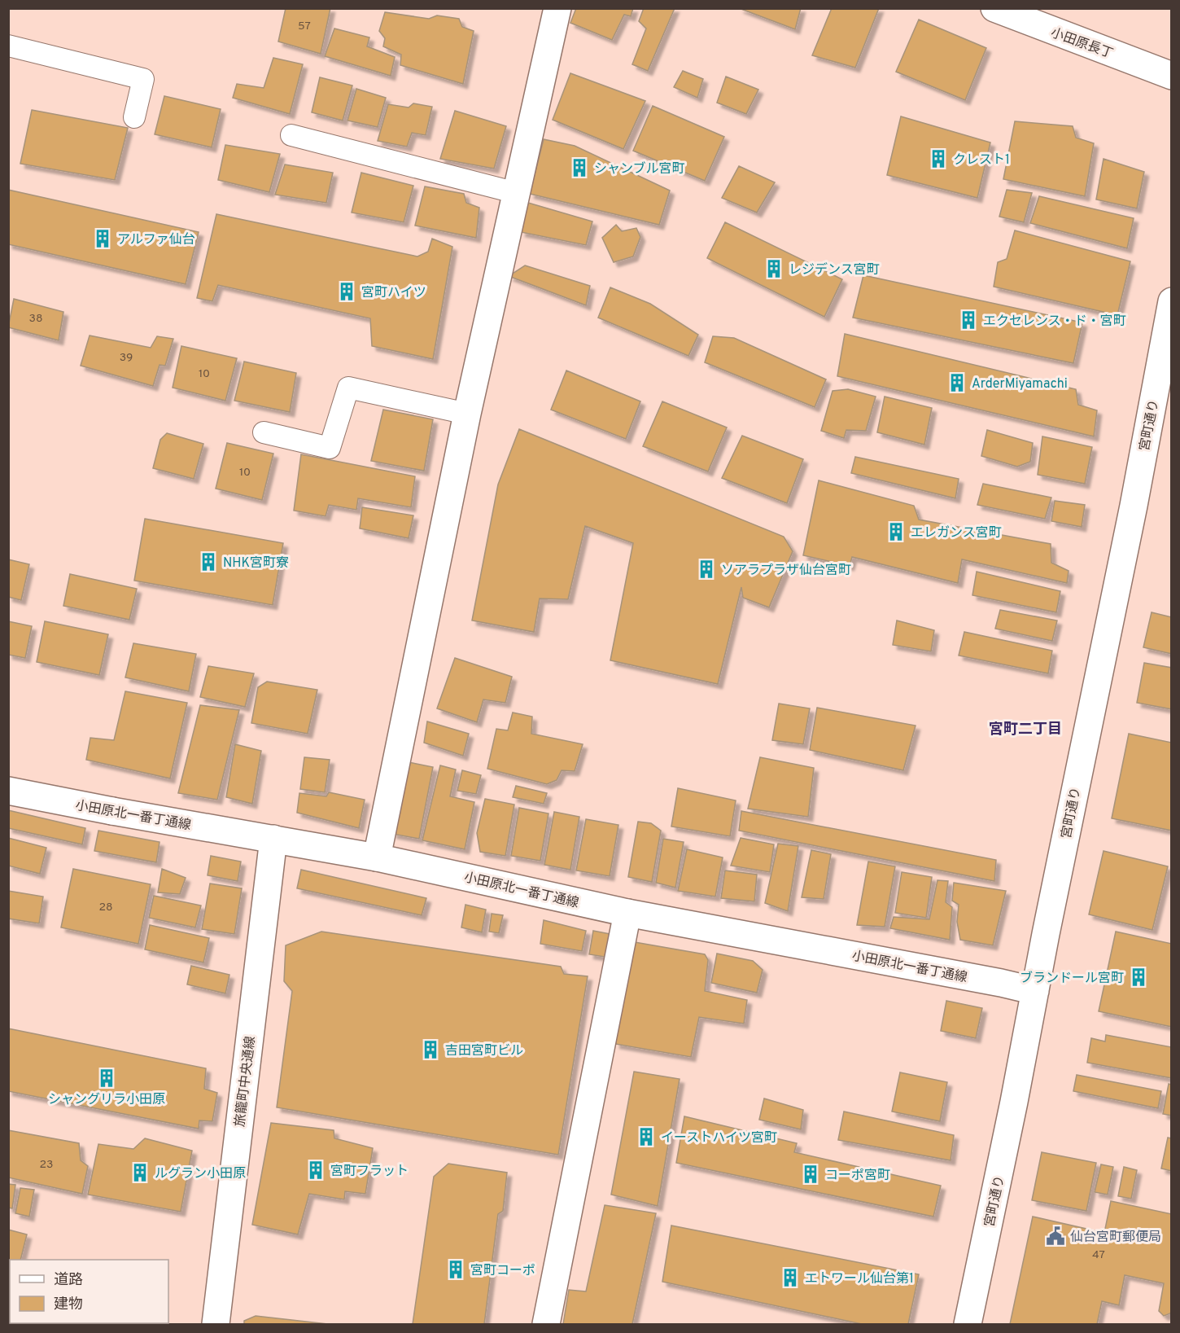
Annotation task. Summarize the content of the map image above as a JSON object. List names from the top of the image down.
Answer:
{
  "streets": {
    "street": [
      "小田原長丁",
      "宮町通り",
      "小田原北一番丁通線",
      "旅籠町中央通線"
    ]
  },
  "crossings": [
    ["宮町通り", "小田原北一番丁通線"],
    ["小田原北一番丁通線", "旅籠町中央通線"]
  ],
  "districts": ["宮町二丁目"],
  "places": {
    "building": [
      "クレスト1",
      "シャンブル宮町",
      "アルファ仙台",
      "レジデンス宮町",
      "宮町ハイツ",
      "エクセレンス・ド・宮町",
      "ArderMiyamachi",
      "エレガンス宮町",
      "NHK宮町寮",
      "ソアラプラザ仙台宮町",
      "ブランドール宮町",
      "吉田宮町ビル",
      "シャングリラ小田原",
      "イーストハイツ宮町",
      "宮町フラット",
      "ルグラン小田原",
      "コーポ宮町",
      "宮町コーポ",
      "エトワール仙台第1"
    ],
    "public building": ["仙台宮町郵便局"]
  },
  "house_numbers": [
    "57",
    "38",
    "39",
    "10",
    "10",
    "28",
    "23",
    "47"
  ],
  "legend": ["道路", "建物"]
}
